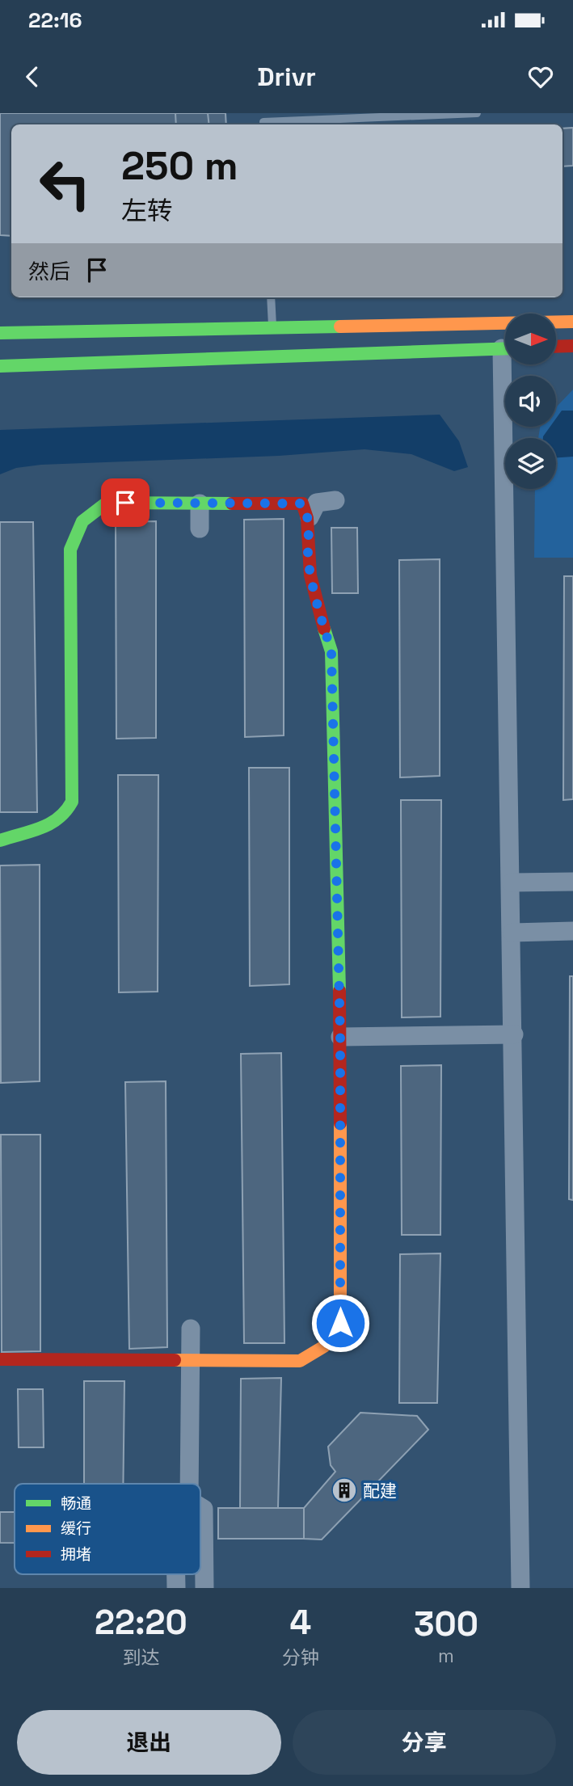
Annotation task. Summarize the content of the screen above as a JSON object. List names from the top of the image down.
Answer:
{
  "places": {
    "building": ["配建"]
  },
  "legend": ["畅通", "缓行", "拥堵"],
  "north": "right",
  "page": {
    "status": "22:16",
    "header": "Drivr",
    "turn": ["250 m", "左转"],
    "then": "然后",
    "eta": [
      "22:20",
      "到达",
      "4",
      "分钟",
      "300",
      "m"
    ],
    "buttons": ["退出", "分享"]
  }
}
